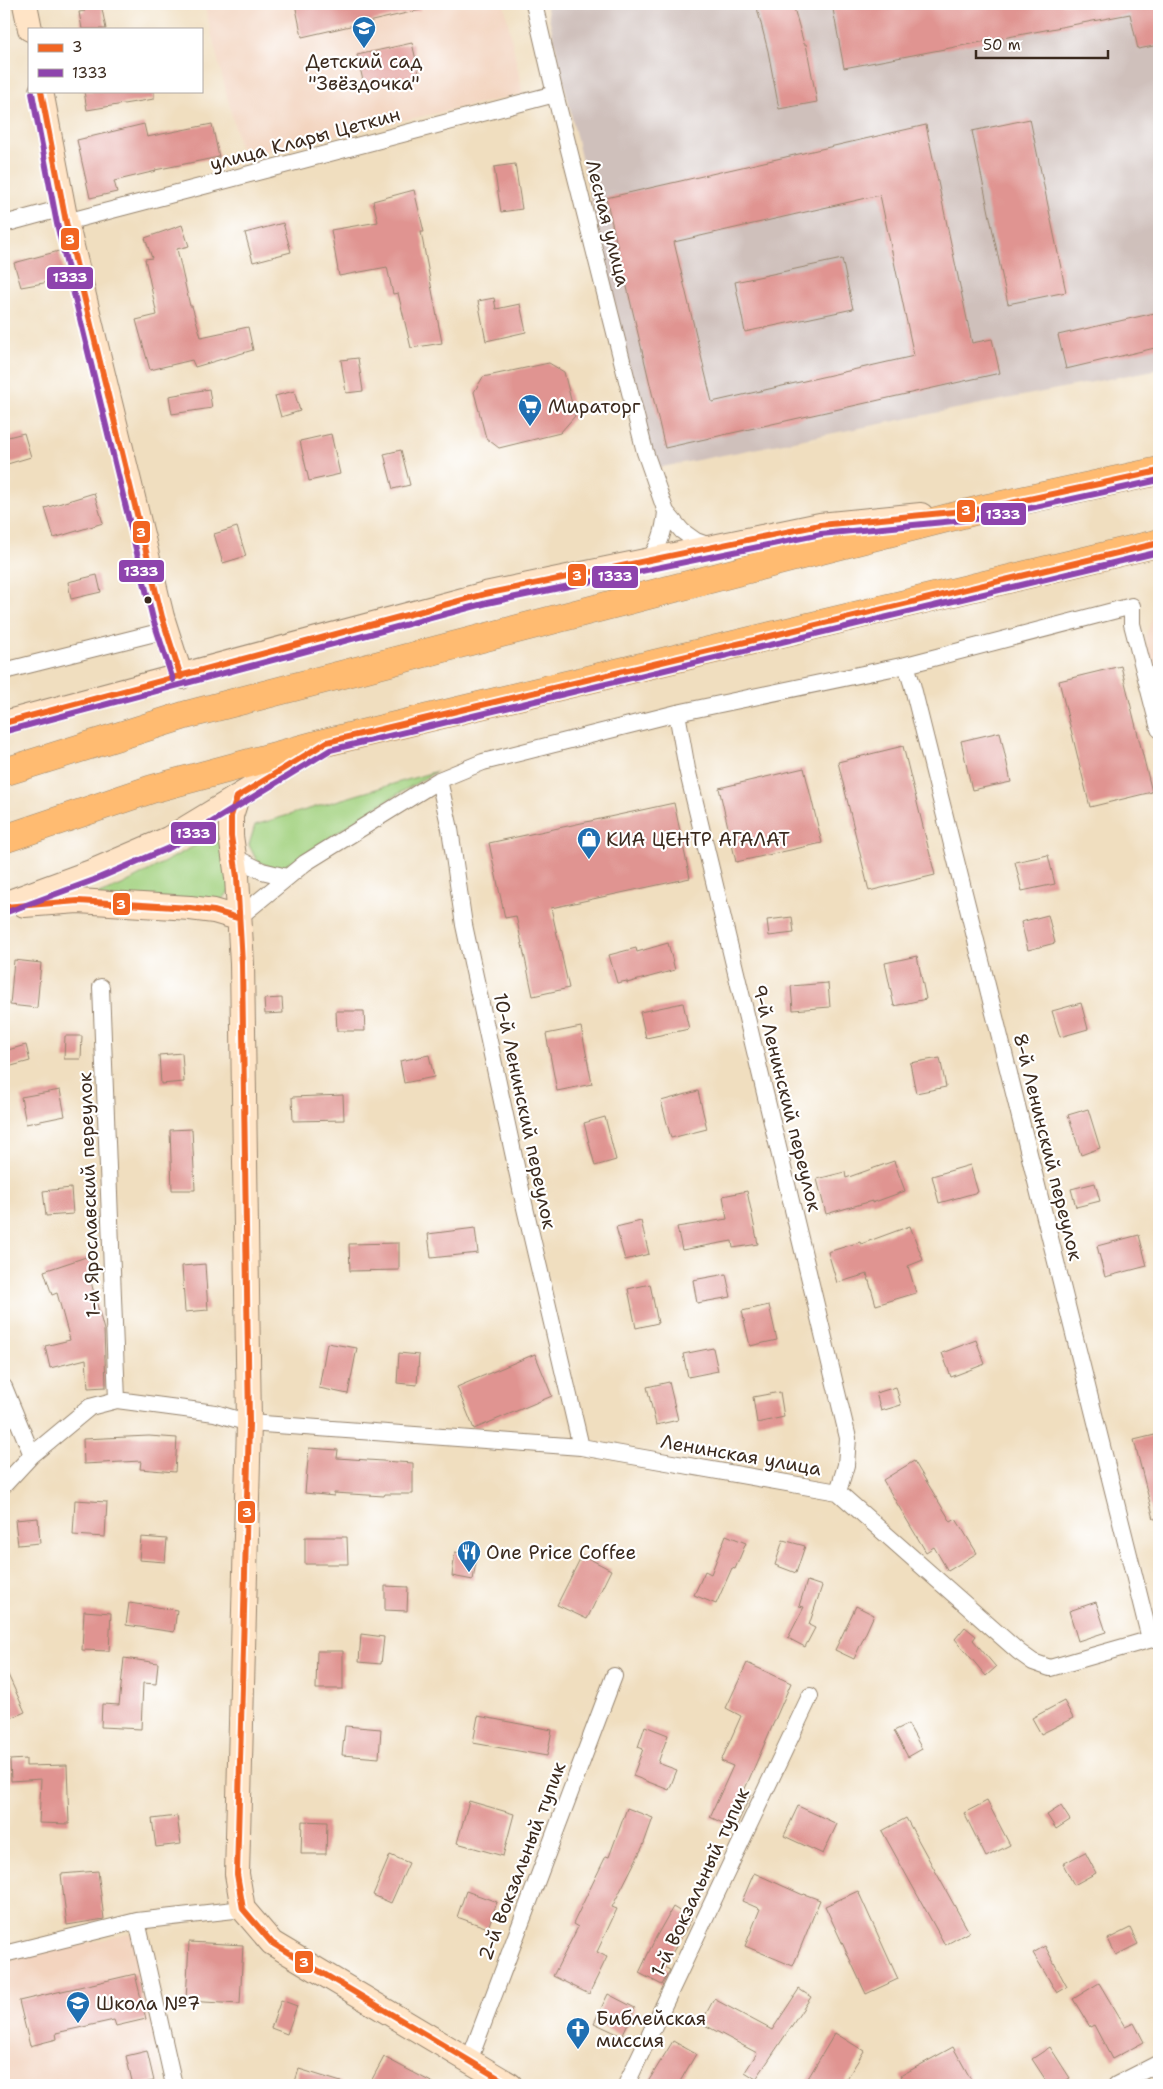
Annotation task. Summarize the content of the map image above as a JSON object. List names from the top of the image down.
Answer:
{
  "streets": {
    "street": [
      "улица Клары Цеткин",
      "Лесная улица",
      "9-й Ленинский переулок",
      "10-й Ленинский переулок",
      "8-й Ленинский переулок",
      "1-й Ярославский переулок",
      "Ленинская улица",
      "2-й Вокзальный тупик",
      "1-й Вокзальный тупик"
    ]
  },
  "crossings": [
    ["улица Клары Цеткин", "Лесная улица"],
    ["9-й Ленинский переулок", "Ленинская улица"],
    ["10-й Ленинский переулок", "Ленинская улица"],
    ["8-й Ленинский переулок", "Ленинская улица"],
    ["1-й Ярославский переулок", "Ленинская улица"]
  ],
  "places": {
    "school or university": ["Детский сад \"Звёздочка\"", "Школа №7"],
    "supermarket": ["Мираторг"],
    "shop": ["КИА ЦЕНТР АГАЛАТ"],
    "restaurant": ["One Price Coffee"],
    "church": ["Библейская миссия"]
  },
  "lines": ["transit line 3", "transit line 1333"],
  "legend": ["3", "1333"],
  "scale_bar": "50 m"
}
